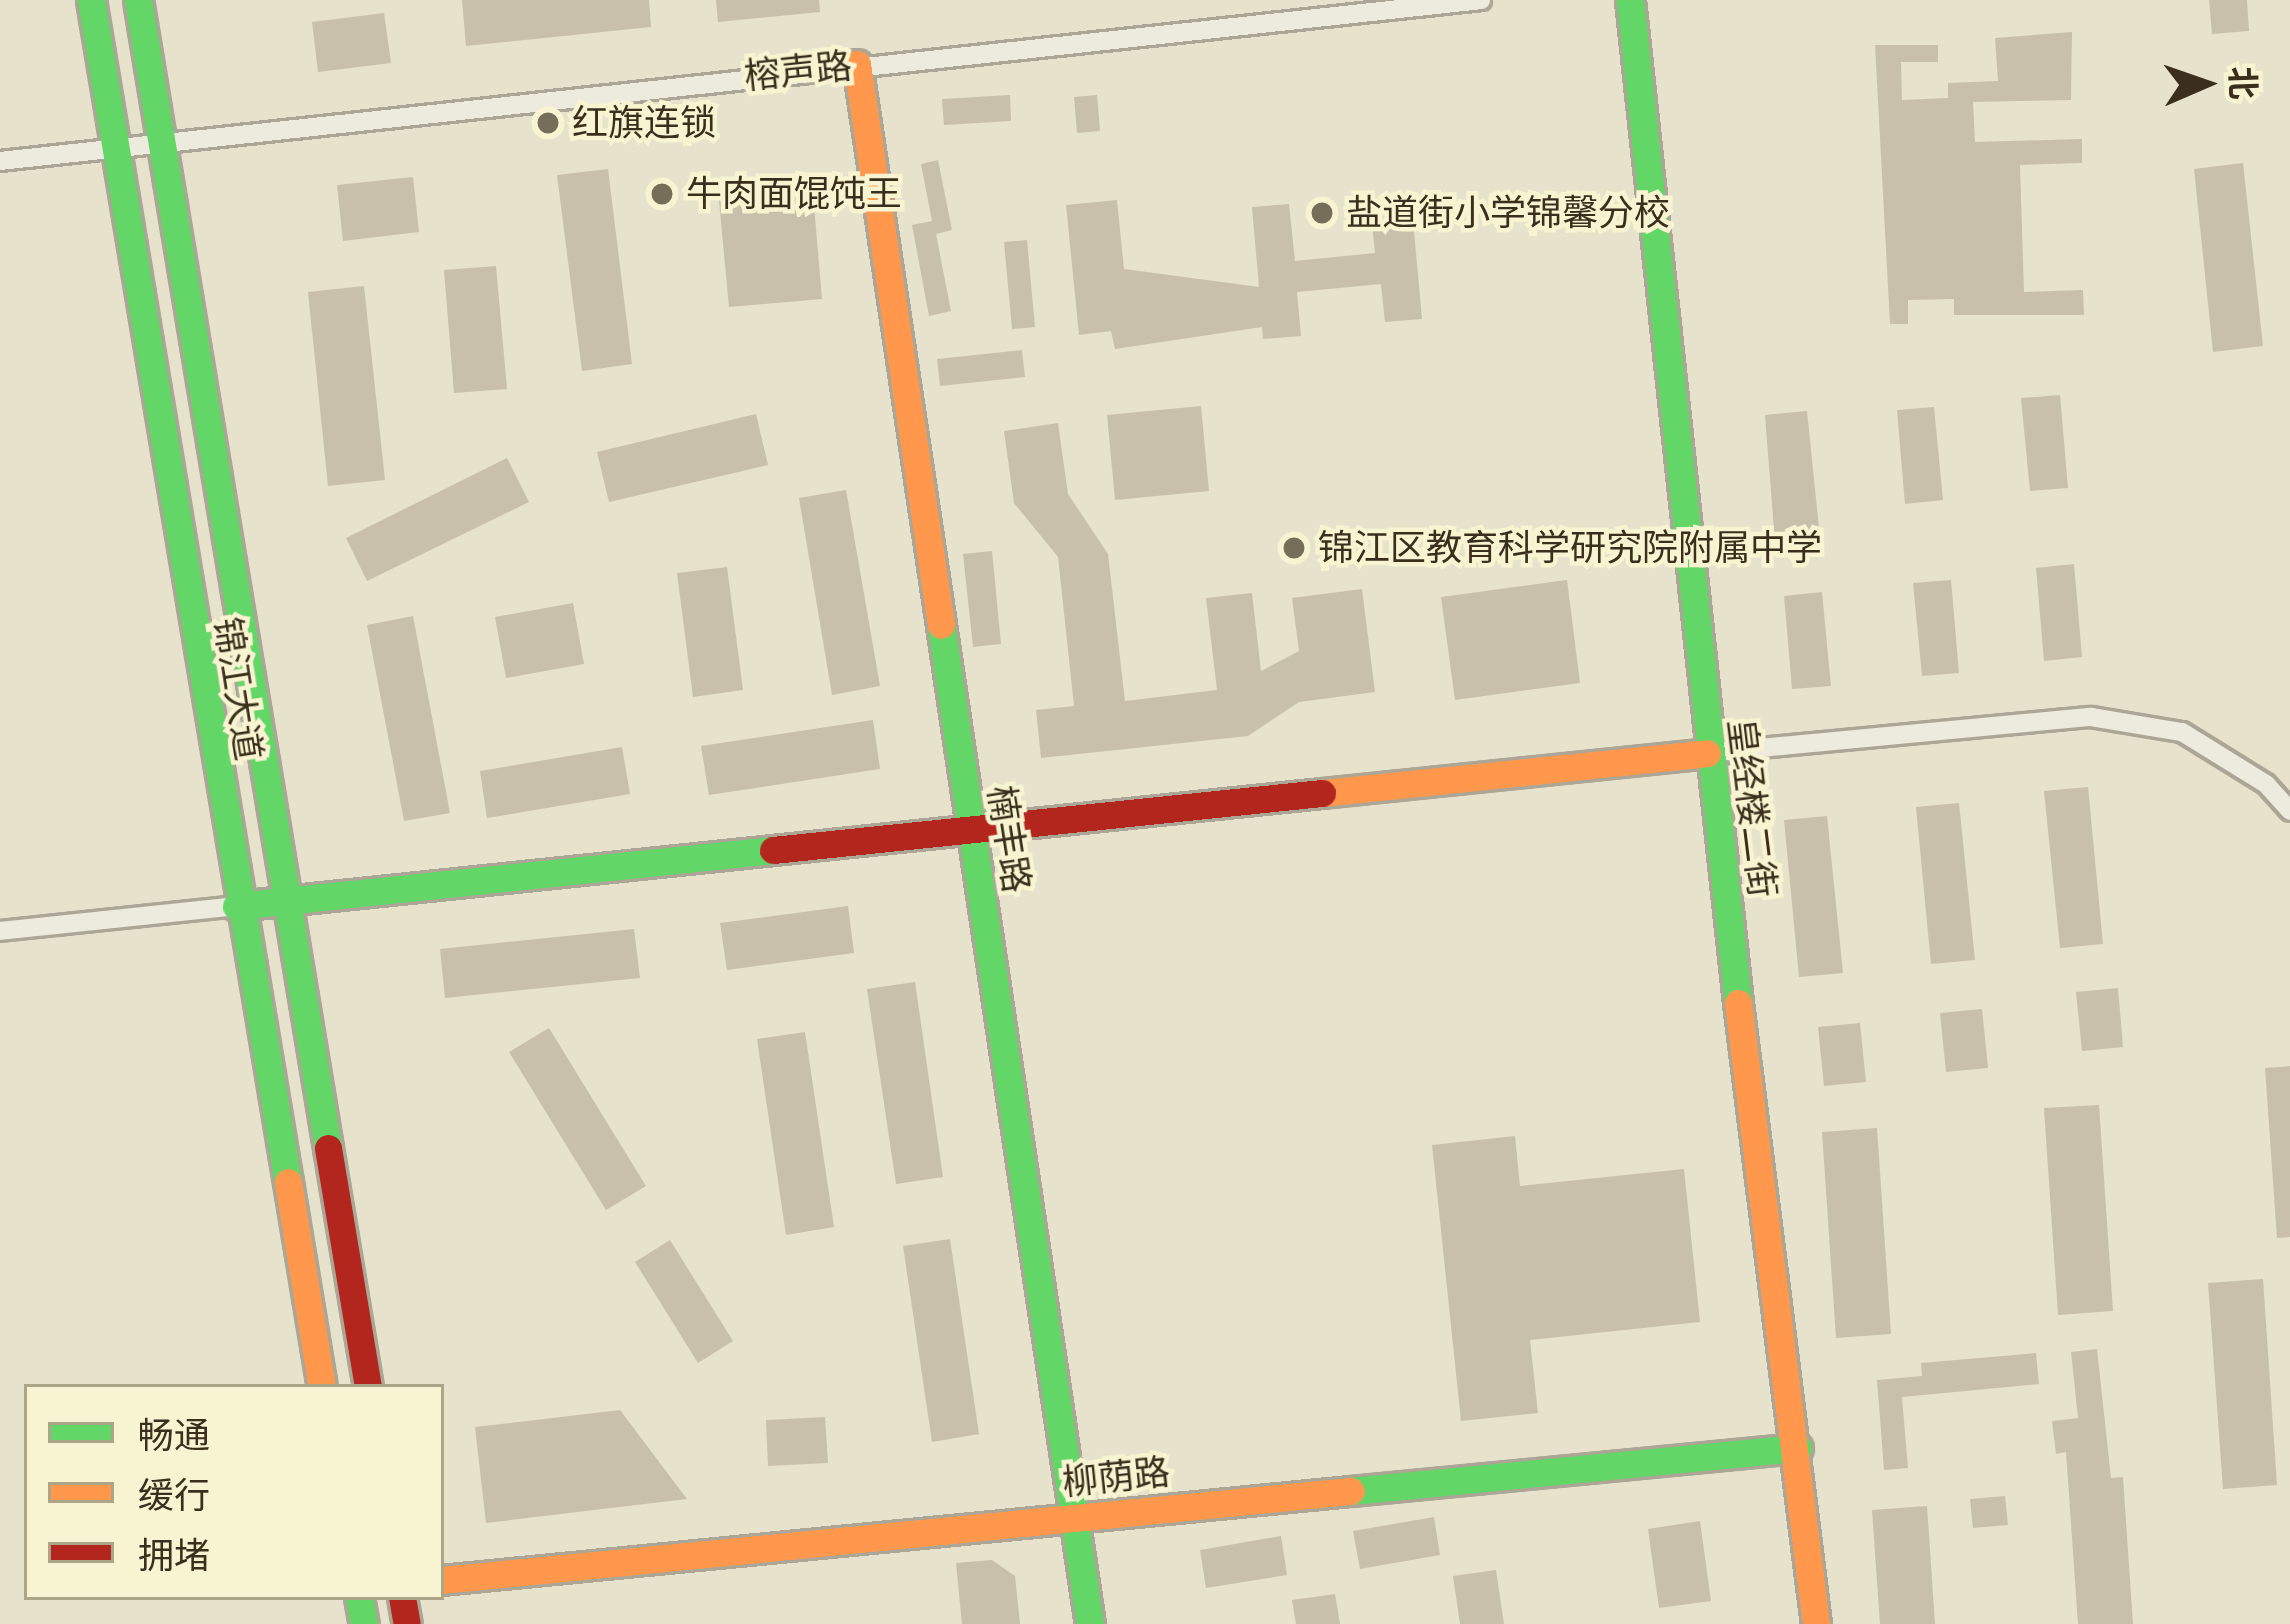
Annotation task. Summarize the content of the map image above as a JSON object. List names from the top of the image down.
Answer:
{
  "streets": {
    "street": [
      "榕声路",
      "锦江大道",
      "皇经楼二街",
      "楠丰路",
      "柳荫路"
    ]
  },
  "crossings": [
    ["榕声路", "锦江大道"],
    ["榕声路", "楠丰路"],
    ["皇经楼二街", "柳荫路"],
    ["楠丰路", "柳荫路"]
  ],
  "places": [
    "红旗连锁",
    "牛肉面馄饨王",
    "盐道街小学锦馨分校",
    "锦江区教育科学研究院附属中学"
  ],
  "legend": ["畅通", "缓行", "拥堵"],
  "north": "right"
}
